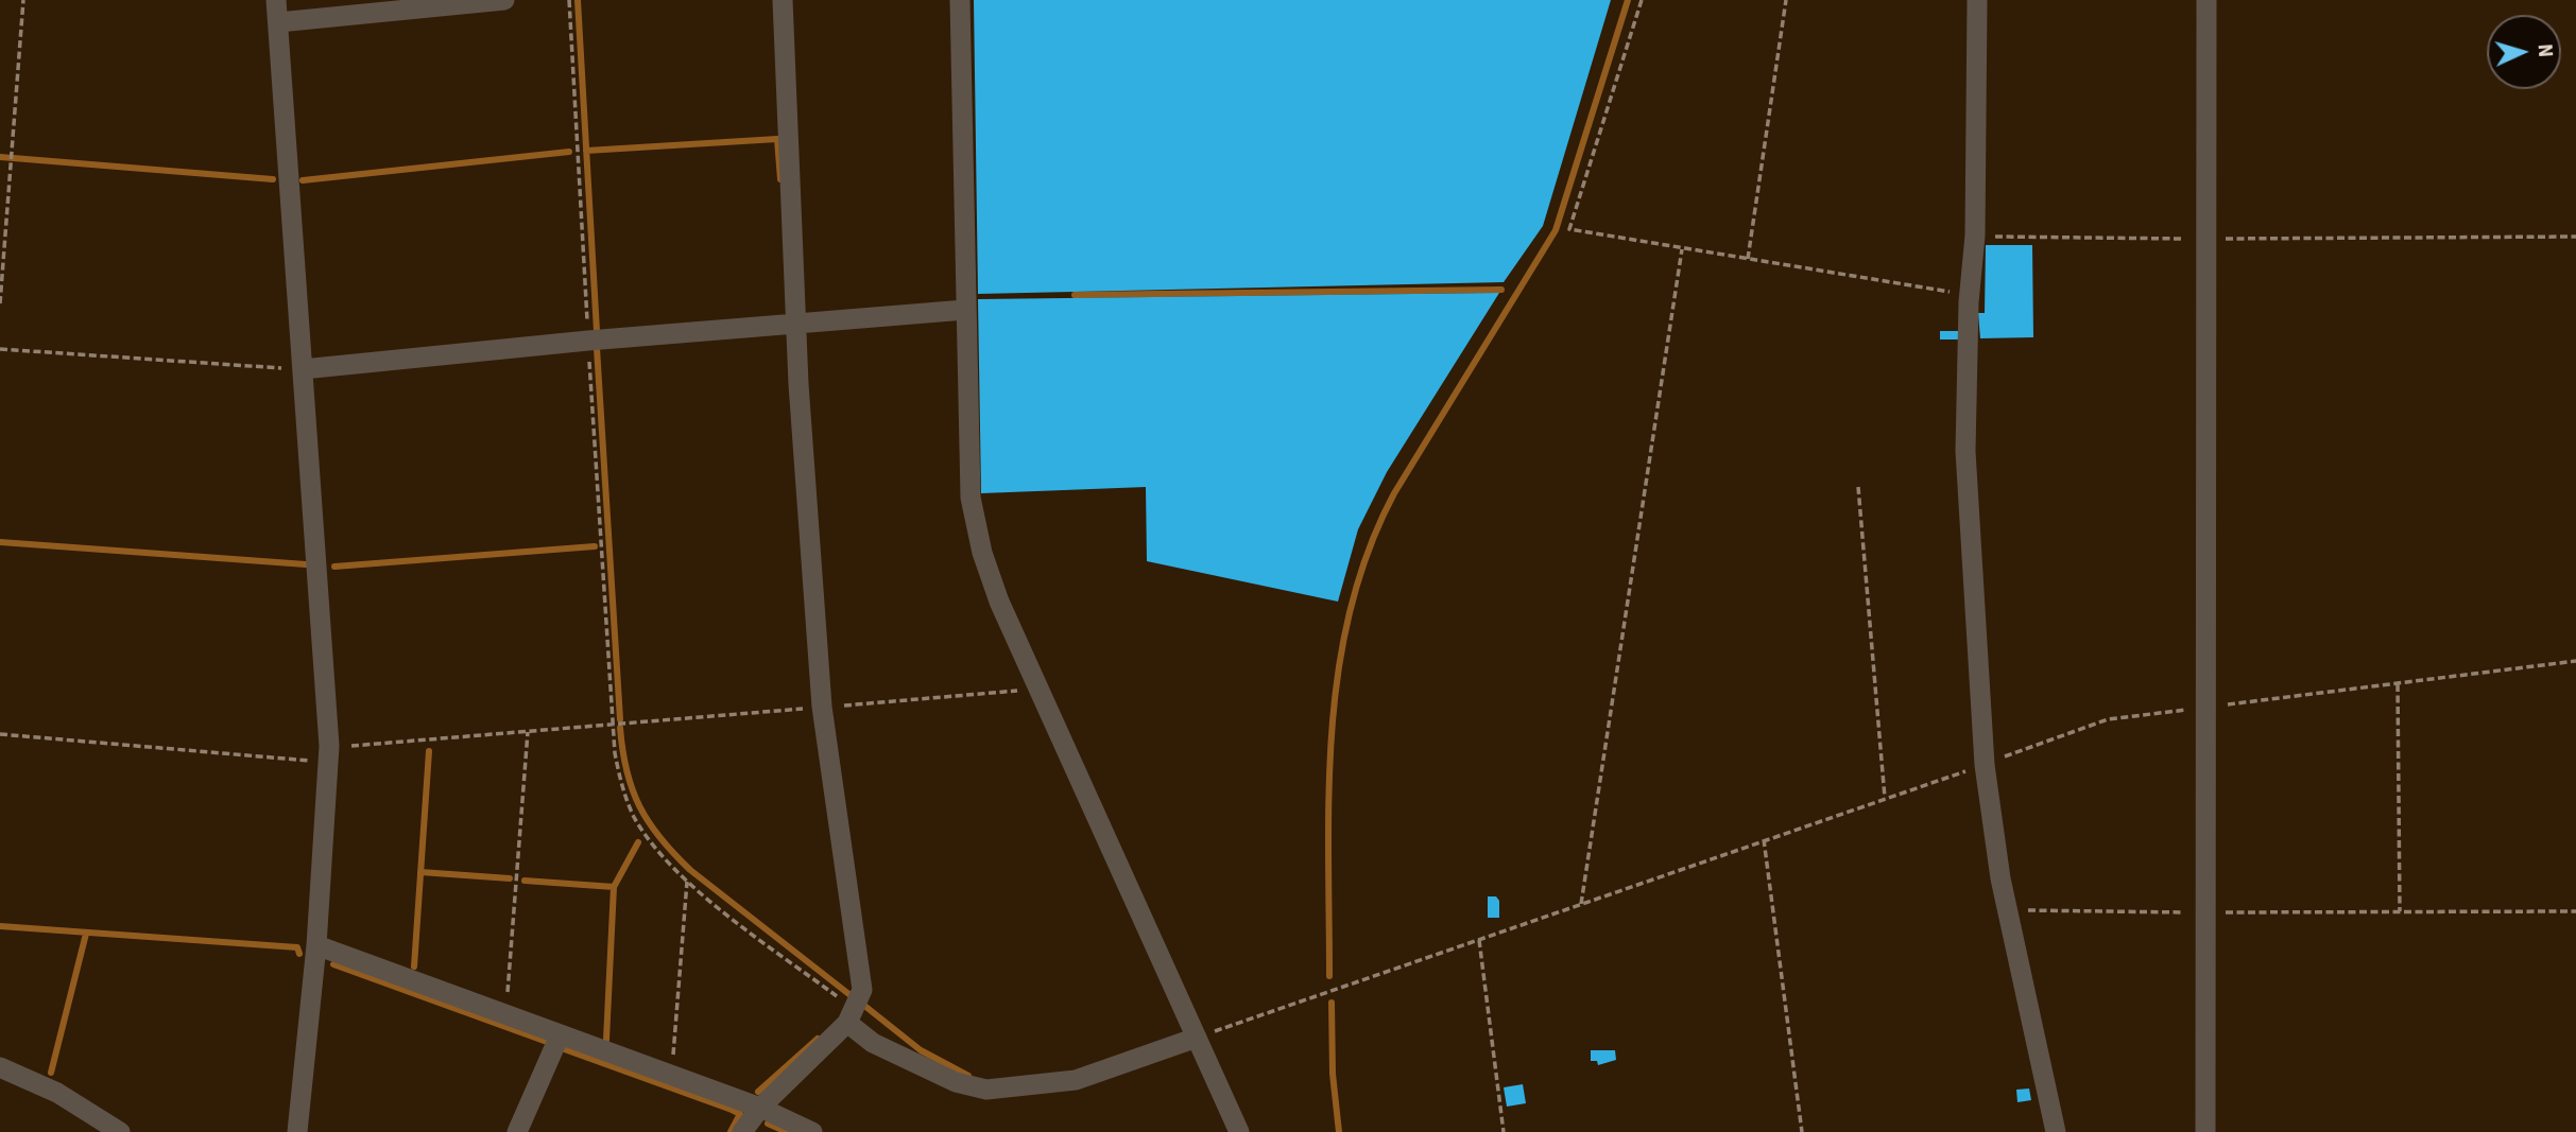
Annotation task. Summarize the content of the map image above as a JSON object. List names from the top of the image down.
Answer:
{
  "north": "right"
}
